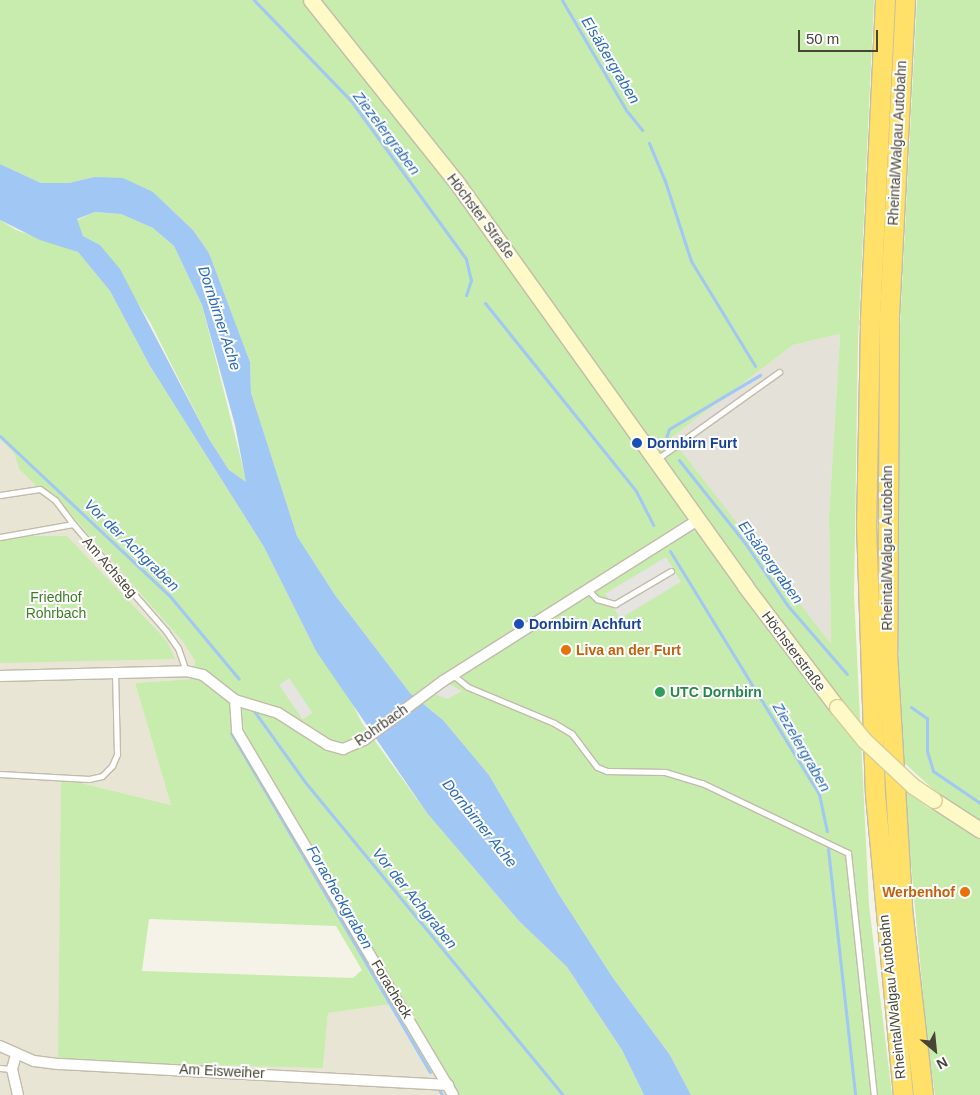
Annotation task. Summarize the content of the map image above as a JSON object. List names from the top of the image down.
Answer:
{
  "streets": {
    "highway": ["Rheintal/Walgau Autobahn"],
    "main road": ["Höchster Straße", "Höchsterstraße"],
    "street": ["Rohrbach", "Foracheck", "Am Eisweiher"],
    "lane": ["Am Achsteg"]
  },
  "crossings": [
    ["Höchster Straße", "Höchsterstraße"],
    ["Am Achsteg", "Rohrbach"],
    ["Höchsterstraße", "Rohrbach"],
    ["Rohrbach", "Foracheck"],
    ["Foracheck", "Am Eisweiher"]
  ],
  "water": [
    "Elsäßergraben",
    "Ziezelergraben",
    "Dornbirner Ache",
    "Vor der Achgraben",
    "Foracheckgraben"
  ],
  "parks": ["Friedhof Rohrbach"],
  "places": [
    "Dornbirn Furt",
    "Dornbirn Achfurt",
    "Liva an der Furt",
    "UTC Dornbirn",
    "Werbenhof"
  ],
  "scale_bar": "50 m",
  "north": "bottom right"
}
